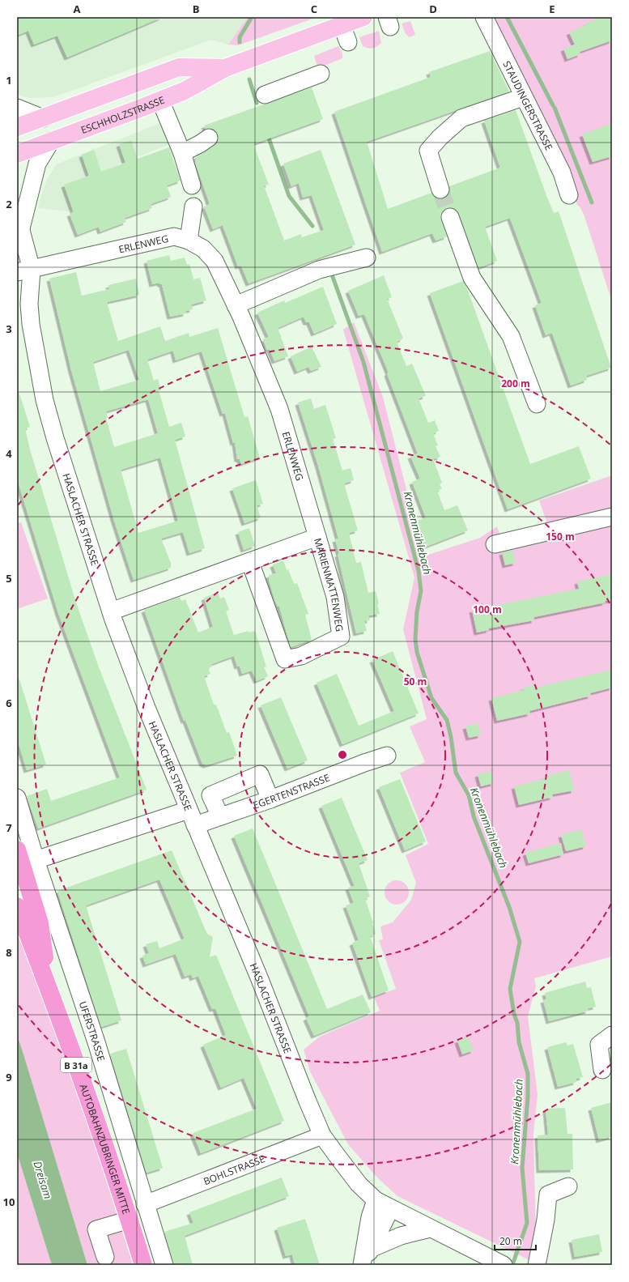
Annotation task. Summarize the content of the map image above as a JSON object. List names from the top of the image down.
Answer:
{
  "streets": {
    "highway": ["B 31a", "AUTOBAHNZUBRINGER MITTE"],
    "main road": ["ESCHHOLZSTRASSE"],
    "street": [
      "STAUDINGERSTRASSE",
      "ERLENWEG",
      "HASLACHER STRASSE",
      "MARIENMATTENWEG",
      "EGERTENSTRASSE",
      "UFERSTRASSE",
      "BOHLSTRASSE"
    ]
  },
  "crossings": [
    ["ERLENWEG", "HASLACHER STRASSE"],
    ["ERLENWEG", "MARIENMATTENWEG"],
    ["HASLACHER STRASSE", "MARIENMATTENWEG"],
    ["HASLACHER STRASSE", "EGERTENSTRASSE"],
    ["HASLACHER STRASSE", "BOHLSTRASSE"],
    ["UFERSTRASSE", "BOHLSTRASSE"]
  ],
  "water": ["Kronenmühlebach", "Dreisam"],
  "scale_bar": "20 m",
  "grid": {
    "columns": [
      "A",
      "B",
      "C",
      "D",
      "E"
    ],
    "rows": [
      "1",
      "2",
      "3",
      "4",
      "5",
      "6",
      "7",
      "8",
      "9",
      "10"
    ]
  },
  "rings": [
    "200 m",
    "150 m",
    "100 m",
    "50 m"
  ]
}
